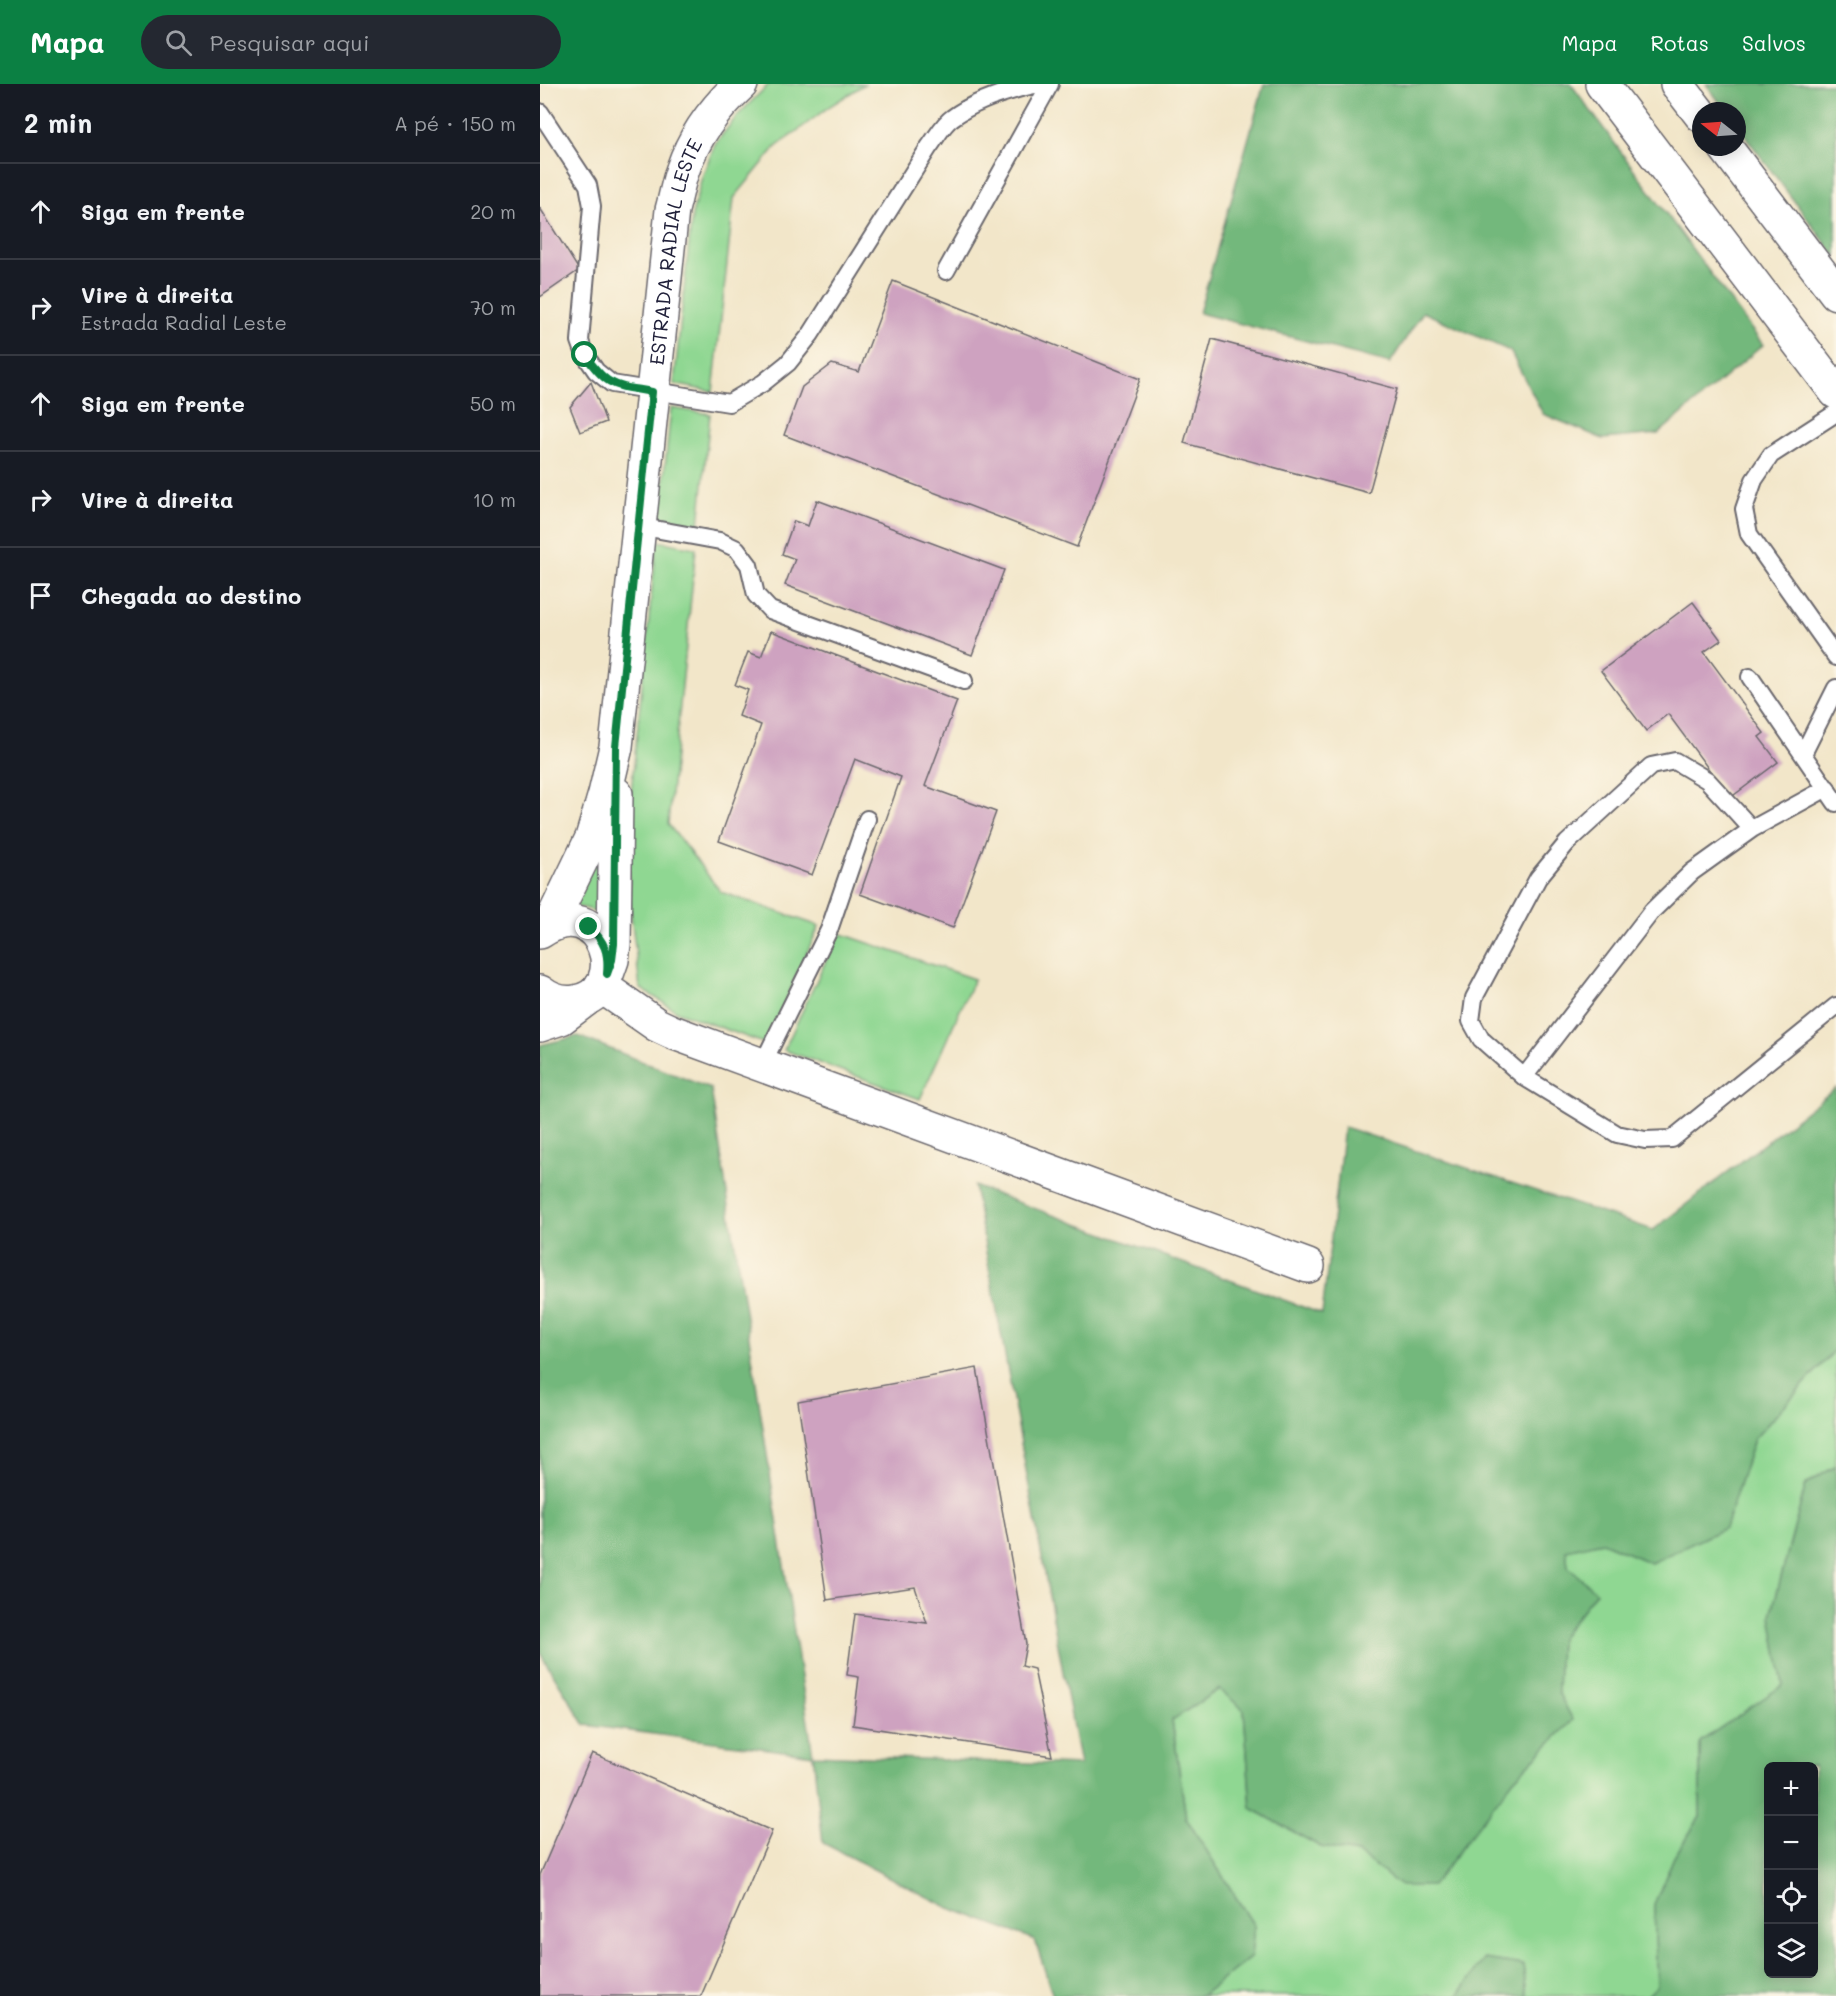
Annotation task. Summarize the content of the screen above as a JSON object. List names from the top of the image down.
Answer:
{
  "streets": {
    "street": ["ESTRADA RADIAL LESTE"]
  },
  "north": "left",
  "page": {
    "header": "Mapa",
    "search": "Pesquisar aqui",
    "nav": ["Mapa", "Rotas", "Salvos"],
    "heading": ["2 min", "A pé · 150 m"],
    "list": [
      ["Siga em frente", "20 m"],
      ["Vire à direita", "Estrada Radial Leste", "70 m"],
      ["Siga em frente", "50 m"],
      ["Vire à direita", "10 m"],
      "Chegada ao destino"
    ],
    "map_buttons": ["+", "−"]
  }
}
